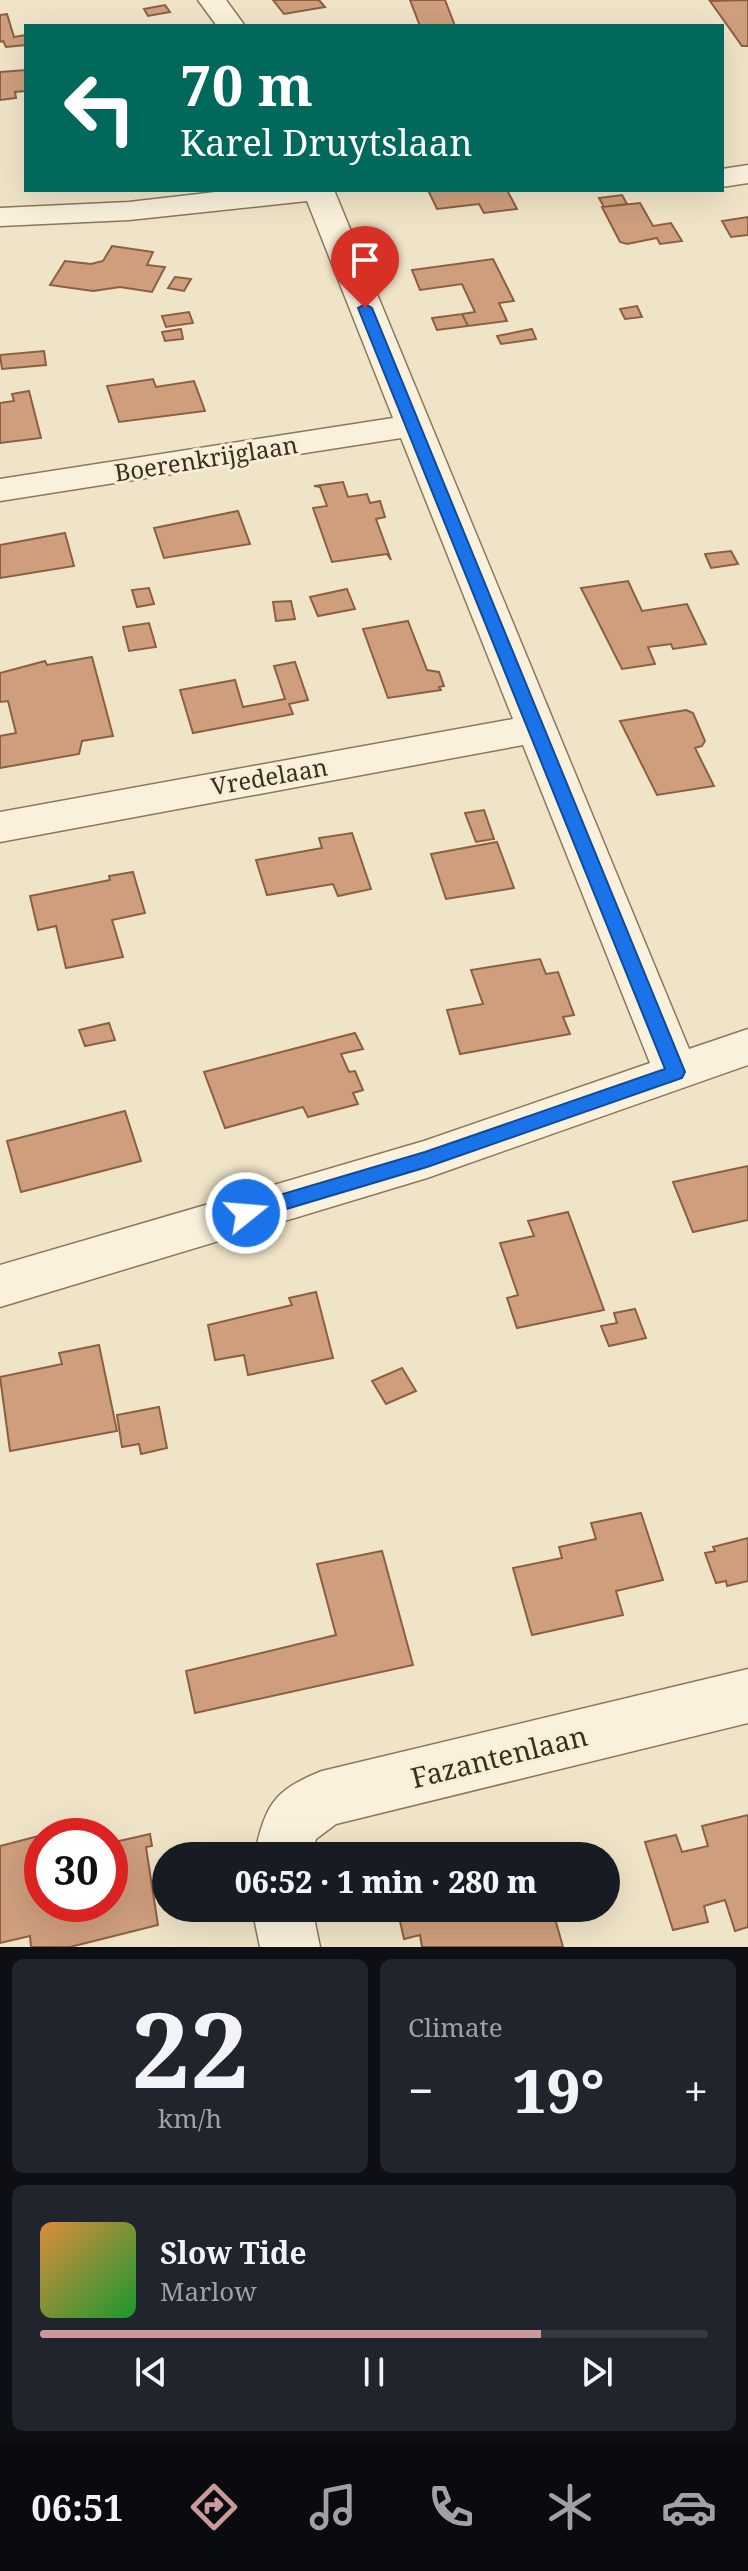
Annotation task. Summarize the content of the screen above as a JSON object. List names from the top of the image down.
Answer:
{
  "streets": {
    "street": ["Boerenkrijglaan", "Vredelaan", "Fazantenlaan"]
  },
  "page": {
    "turn": ["70 m", "Karel Druytslaan"],
    "limit": "30",
    "trip": "06:52 · 1 min · 280 m",
    "tile": [
      ["22", "km/h"],
      "Climate"
    ],
    "heat": ["−", "19°", "+"],
    "song": ["Slow Tide", "Marlow"],
    "tabs": "06:51"
  }
}
